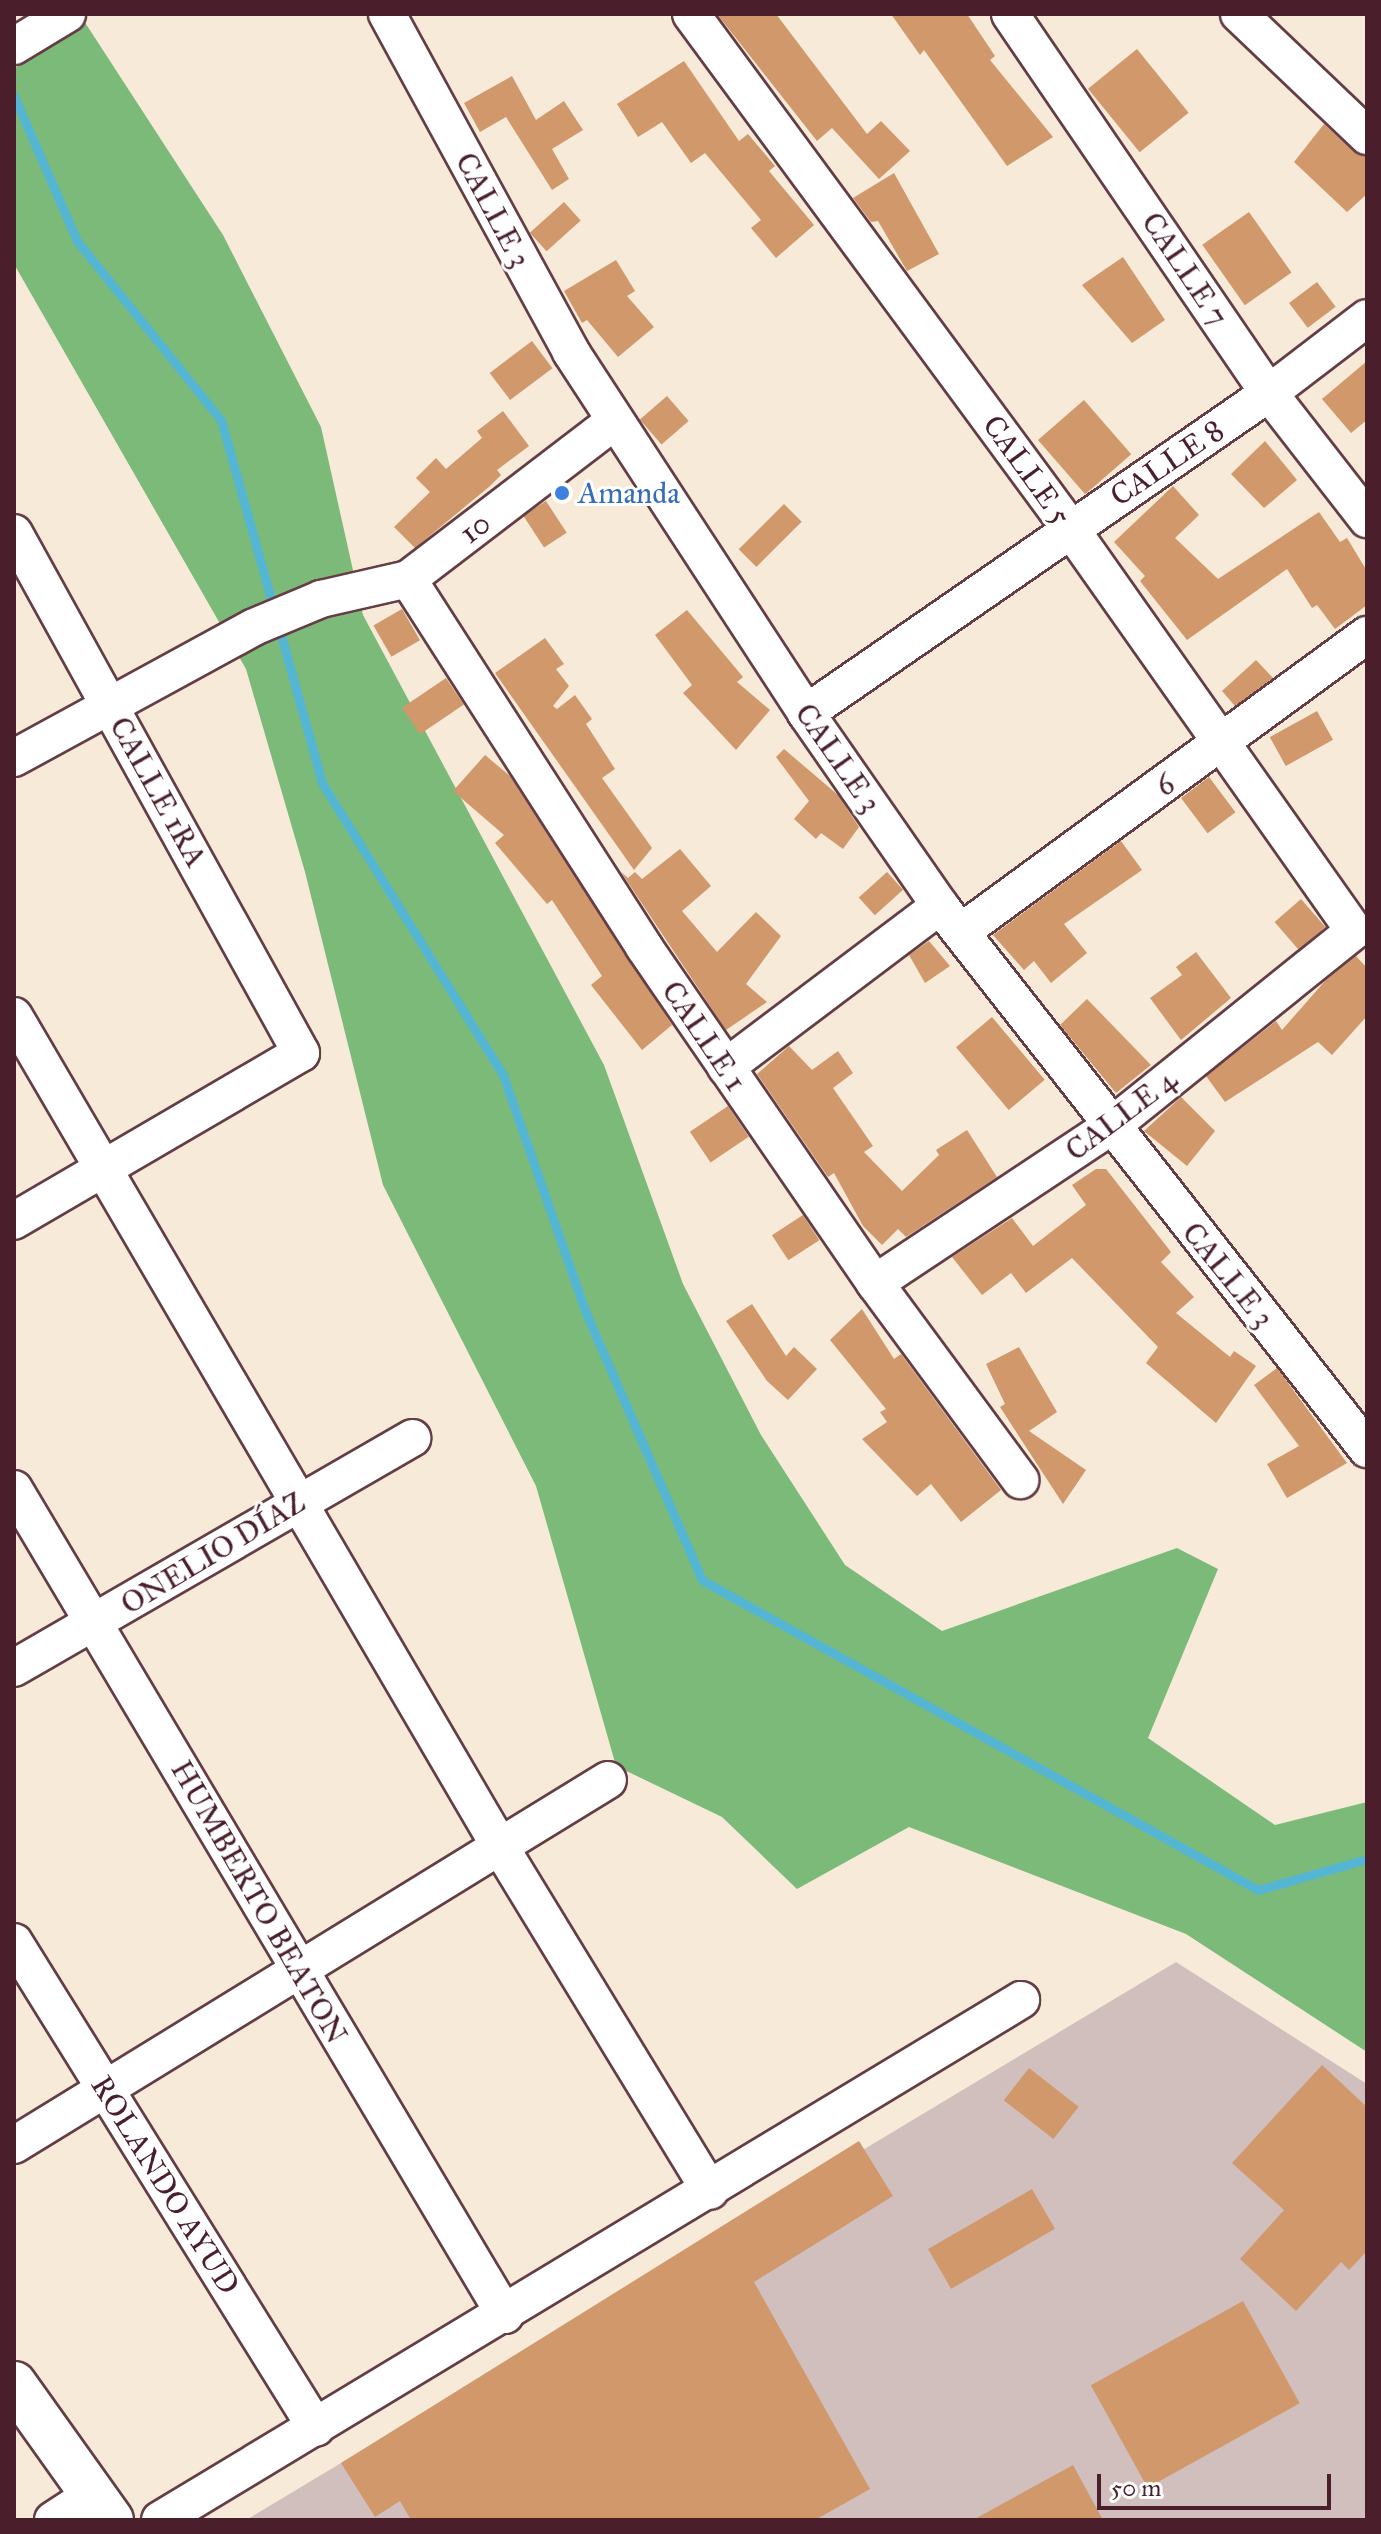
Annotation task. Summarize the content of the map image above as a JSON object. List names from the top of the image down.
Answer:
{
  "streets": {
    "street": [
      "CALLE 3",
      "CALLE 7",
      "CALLE 8",
      "CALLE 5",
      "10",
      "6",
      "CALLE 1RA",
      "CALLE 1",
      "CALLE 4",
      "ONELIO DÍAZ",
      "HUMBERTO BEATON",
      "ROLANDO AYUD"
    ]
  },
  "crossings": [
    ["CALLE 3", "CALLE 8"],
    ["CALLE 3", "10"],
    ["CALLE 3", "6"],
    ["CALLE 3", "CALLE 4"],
    ["CALLE 7", "CALLE 8"],
    ["CALLE 8", "CALLE 5"],
    ["CALLE 5", "6"],
    ["CALLE 5", "CALLE 4"],
    ["10", "CALLE 1RA"],
    ["10", "CALLE 1"],
    ["6", "CALLE 1"],
    ["CALLE 1", "CALLE 4"],
    ["ONELIO DÍAZ", "HUMBERTO BEATON"]
  ],
  "places": ["Amanda"],
  "scale_bar": "50 m"
}
